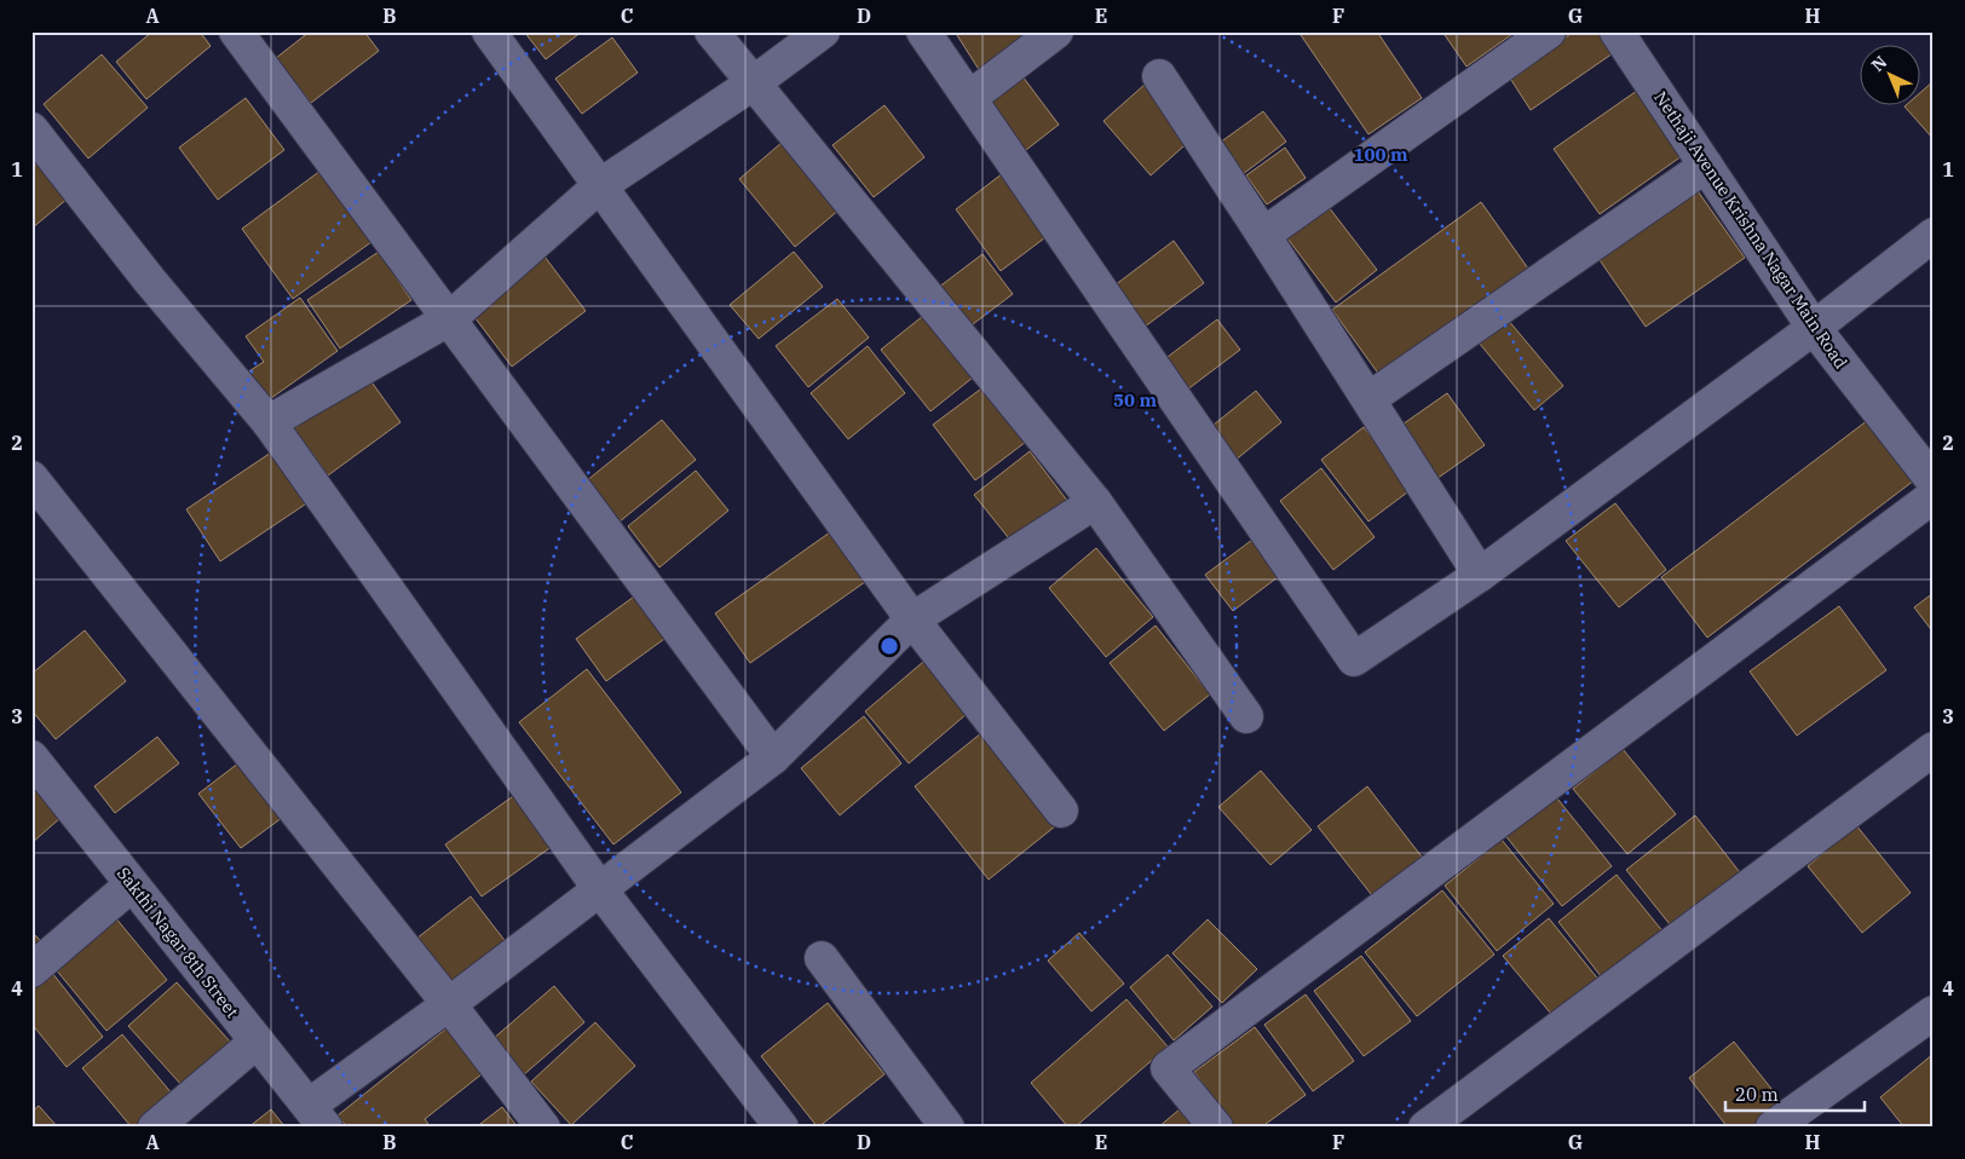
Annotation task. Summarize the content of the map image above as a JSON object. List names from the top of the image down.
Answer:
{
  "streets": {
    "street": ["Nethaji Avenue Krishna Nagar Main Road", "Sakthi Nagar 8th Street"]
  },
  "scale_bar": "20 m",
  "north": "top left",
  "grid": {
    "columns": [
      "A",
      "B",
      "C",
      "D",
      "E",
      "F",
      "G",
      "H"
    ],
    "rows": [
      "1",
      "2",
      "3",
      "4"
    ]
  },
  "rings": ["100 m", "50 m"]
}
